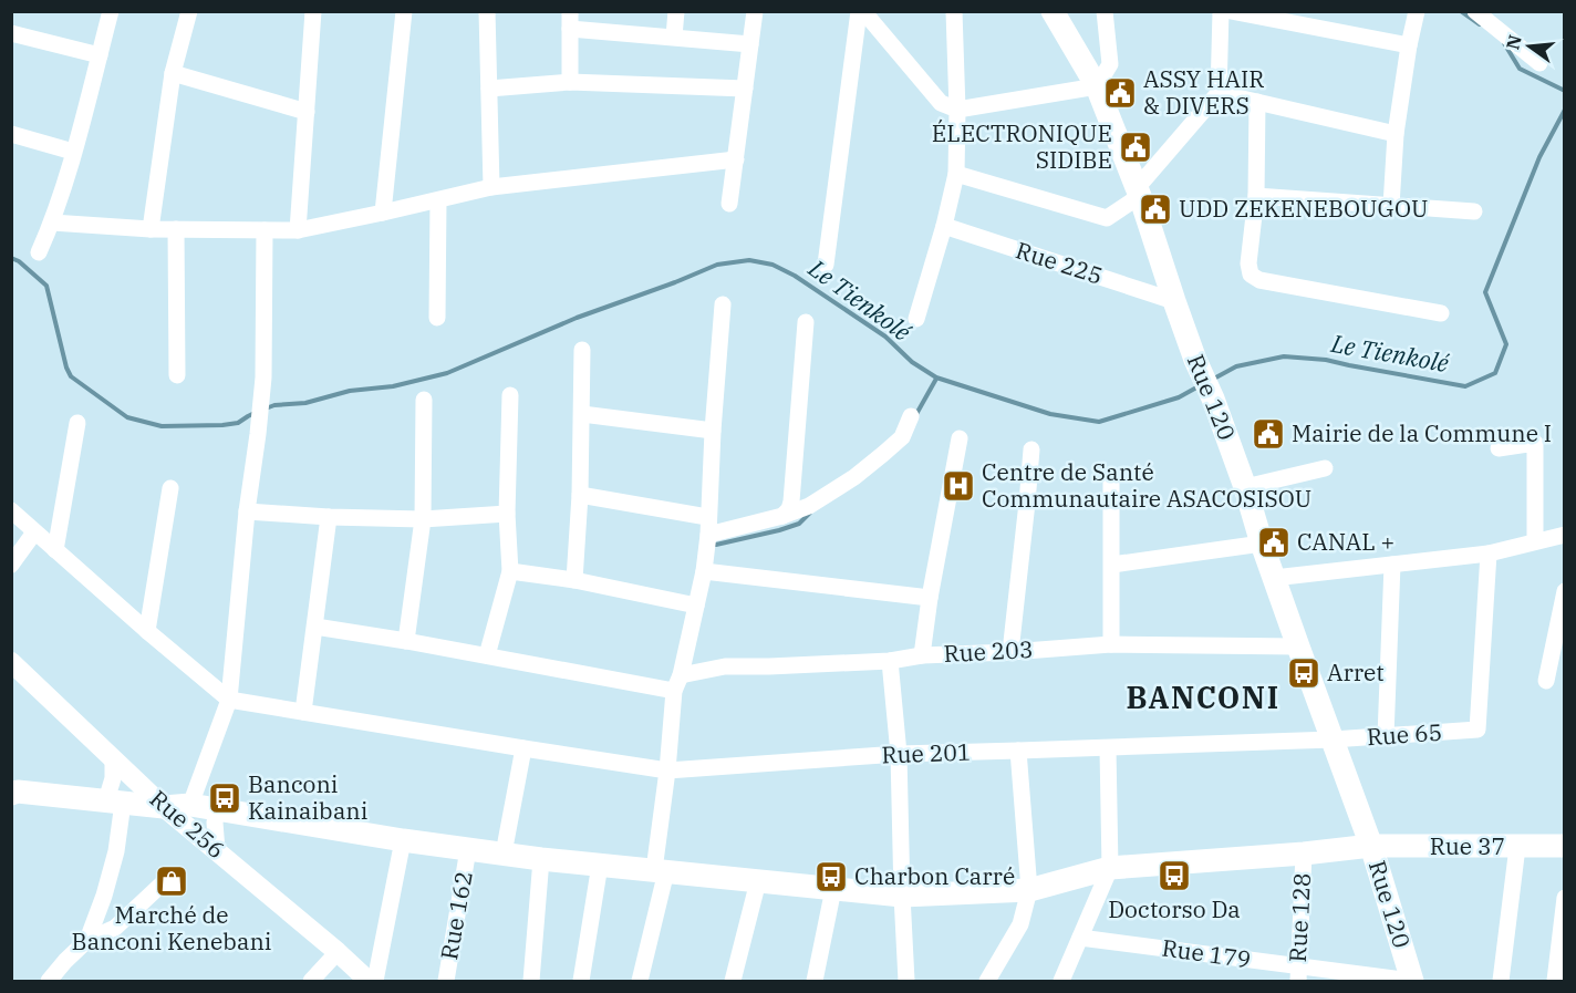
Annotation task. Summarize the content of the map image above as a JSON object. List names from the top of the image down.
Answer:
{
  "streets": {
    "main road": ["Rue 120", "Rue 37"],
    "street": [
      "Rue 225",
      "Rue 203",
      "Rue 65",
      "Rue 201",
      "Rue 256",
      "Rue 162",
      "Rue 128",
      "Rue 179"
    ]
  },
  "crossings": [
    ["Rue 225", "Rue 120"],
    ["Rue 120", "Rue 203"],
    ["Rue 120", "Rue 65"],
    ["Rue 120", "Rue 201"],
    ["Rue 120", "Rue 37"],
    ["Rue 120", "Rue 179"],
    ["Rue 65", "Rue 201"],
    ["Rue 256", "Rue 37"],
    ["Rue 37", "Rue 162"],
    ["Rue 37", "Rue 128"],
    ["Rue 128", "Rue 179"]
  ],
  "districts": ["BANCONI"],
  "water": ["Le Tienkolé"],
  "places": {
    "public building": [
      "ASSY HAIR & DIVERS",
      "ÉLECTRONIQUE SIDIBE",
      "UDD ZEKENEBOUGOU",
      "Mairie de la Commune I",
      "CANAL +"
    ],
    "hospital": ["Centre de Santé Communautaire ASACOSISOU"],
    "bus stop": [
      "Arret",
      "Banconi Kainaibani",
      "Doctorso Da",
      "Charbon Carré"
    ],
    "shop": ["Marché de Banconi Kenebani"]
  },
  "north": "left"
}
